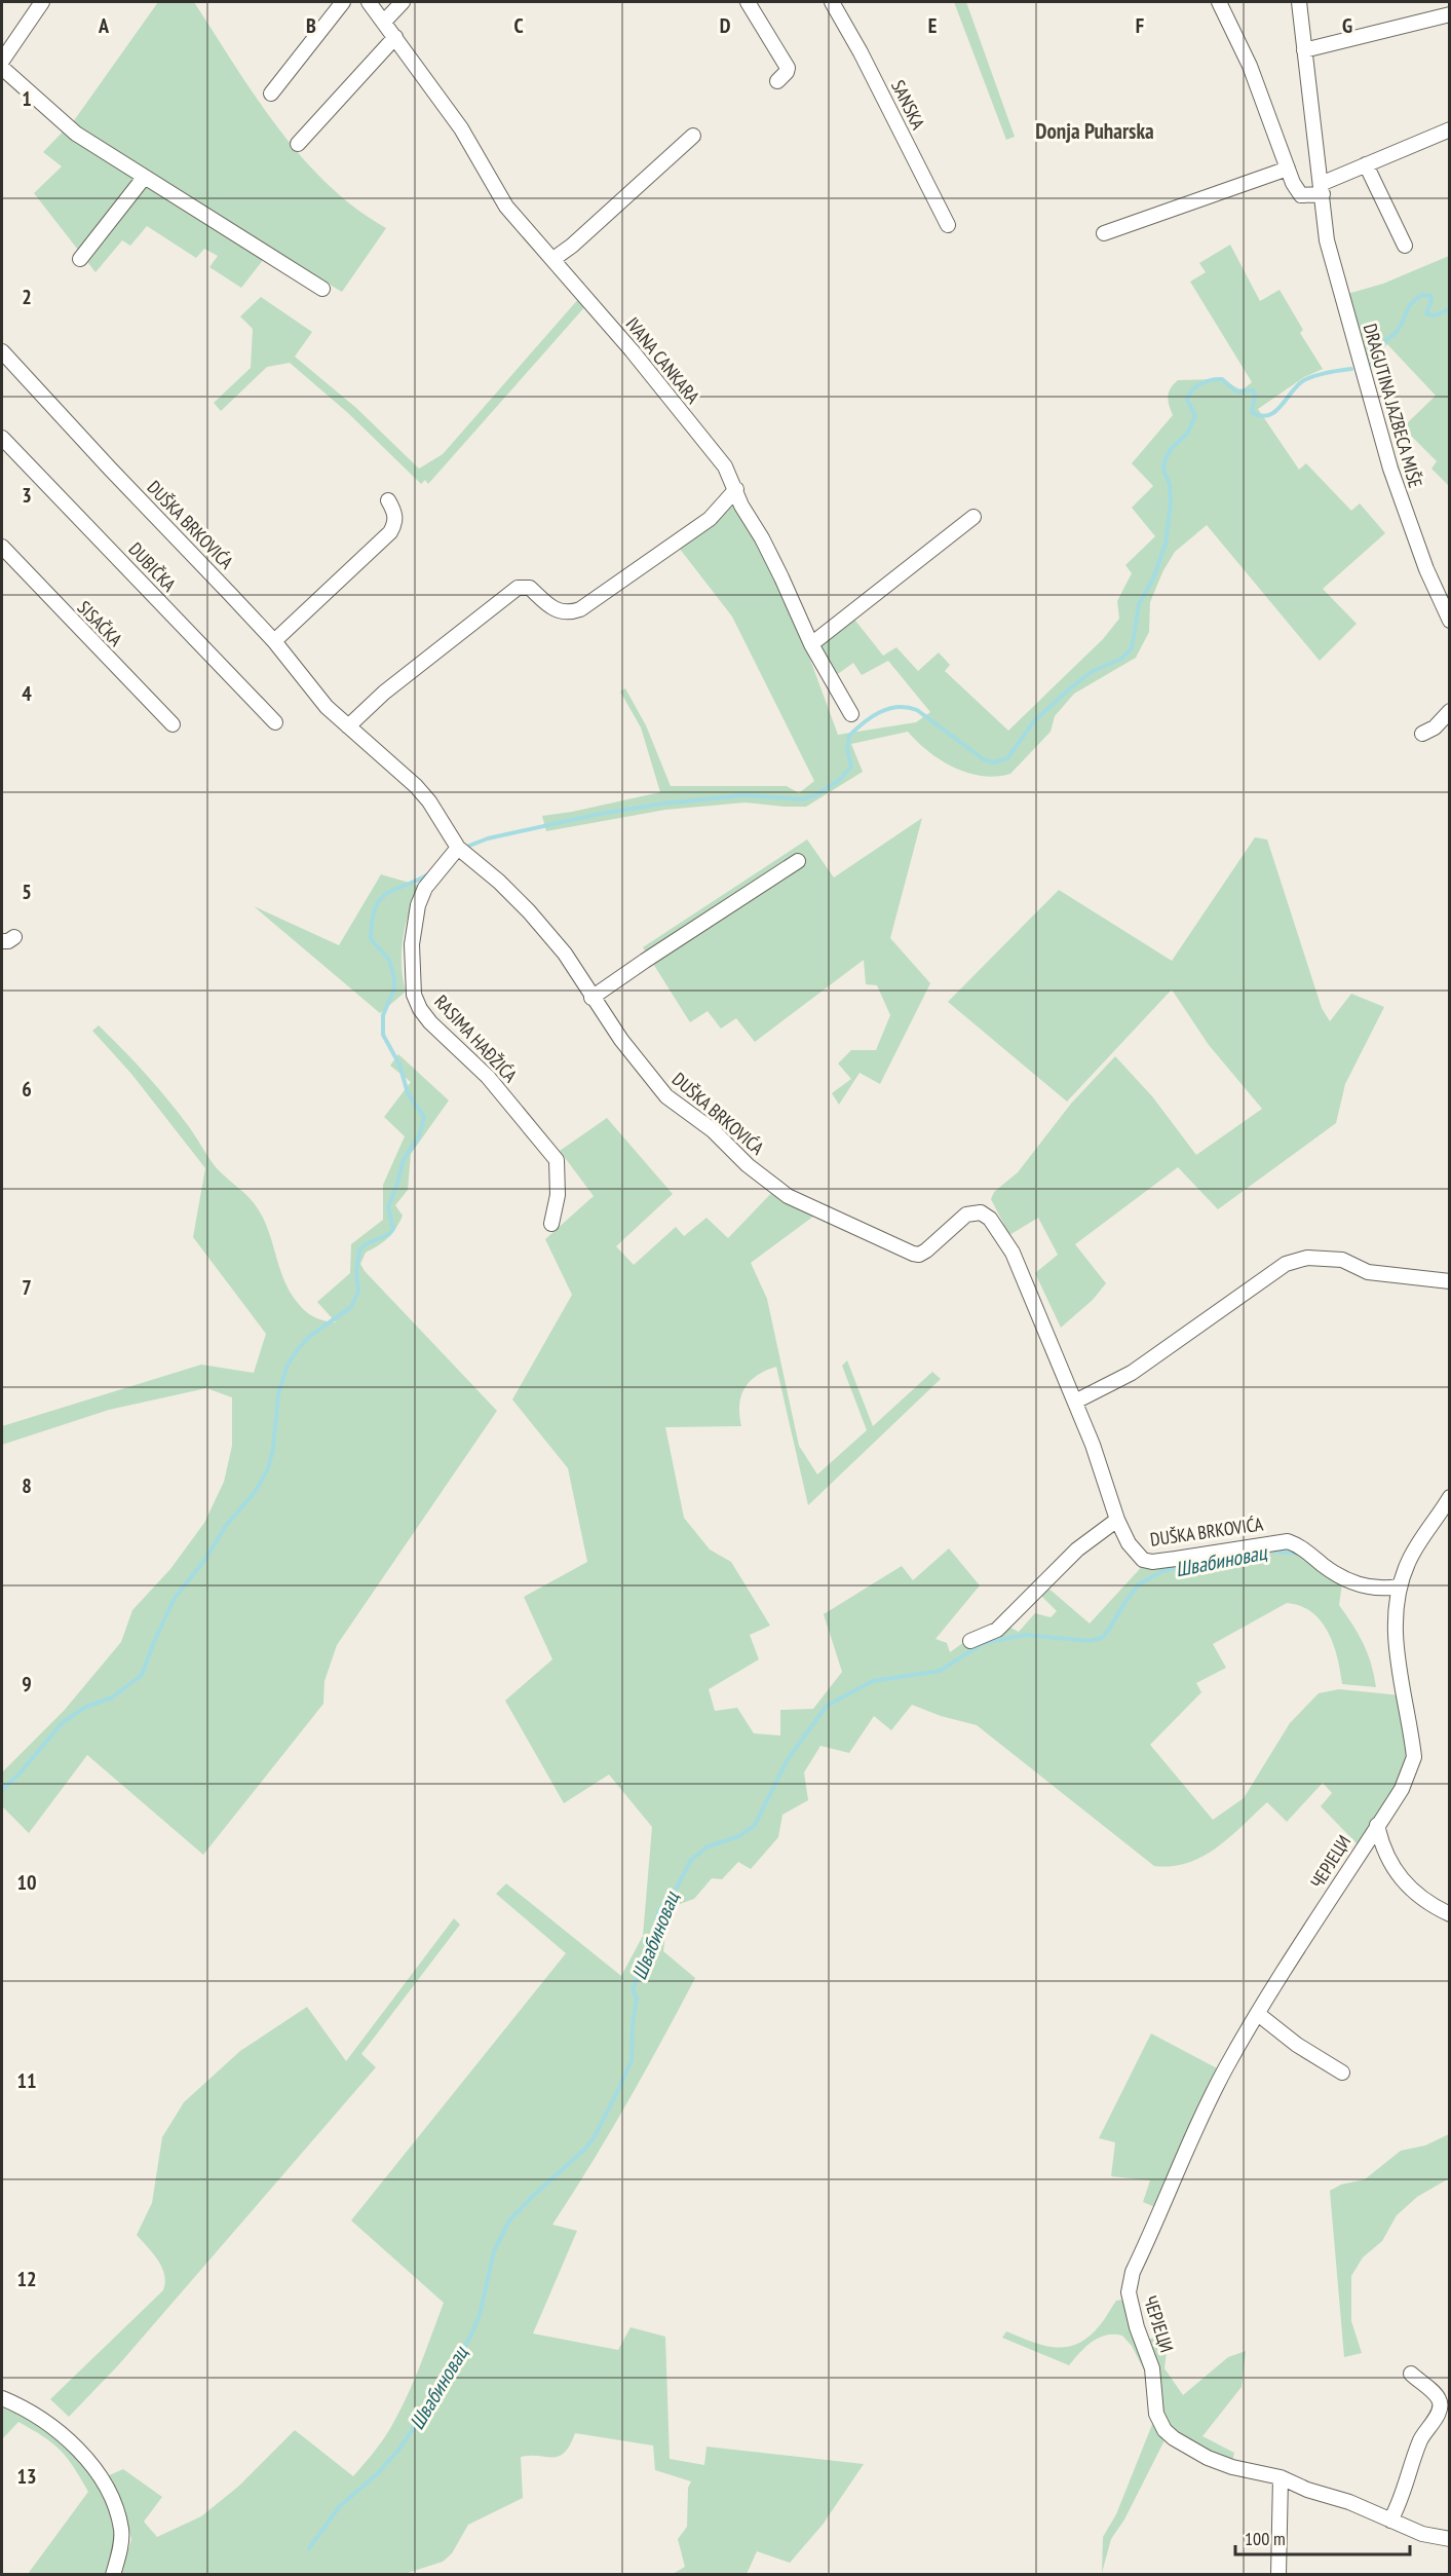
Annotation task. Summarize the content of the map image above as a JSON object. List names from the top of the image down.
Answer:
{
  "streets": {
    "street": [
      "SANSKA",
      "IVANA CANKARA",
      "DRAGUTINA JAZBECA MIŠE",
      "DUŠKA BRKOVIĆA",
      "DUBIČKA",
      "SISAČKA",
      "RASIMA HAĐŽIĆA",
      "ЧЕРЈЕЦИ"
    ]
  },
  "crossings": [
    ["DUŠKA BRKOVIĆA", "RASIMA HAĐŽIĆA"],
    ["DUŠKA BRKOVIĆA", "ЧЕРЈЕЦИ"]
  ],
  "districts": ["Donja Puharska"],
  "water": ["Швабиновац"],
  "scale_bar": "100 m",
  "grid": {
    "columns": [
      "A",
      "B",
      "C",
      "D",
      "E",
      "F",
      "G"
    ],
    "rows": [
      "1",
      "2",
      "3",
      "4",
      "5",
      "6",
      "7",
      "8",
      "9",
      "10",
      "11",
      "12",
      "13"
    ]
  }
}
